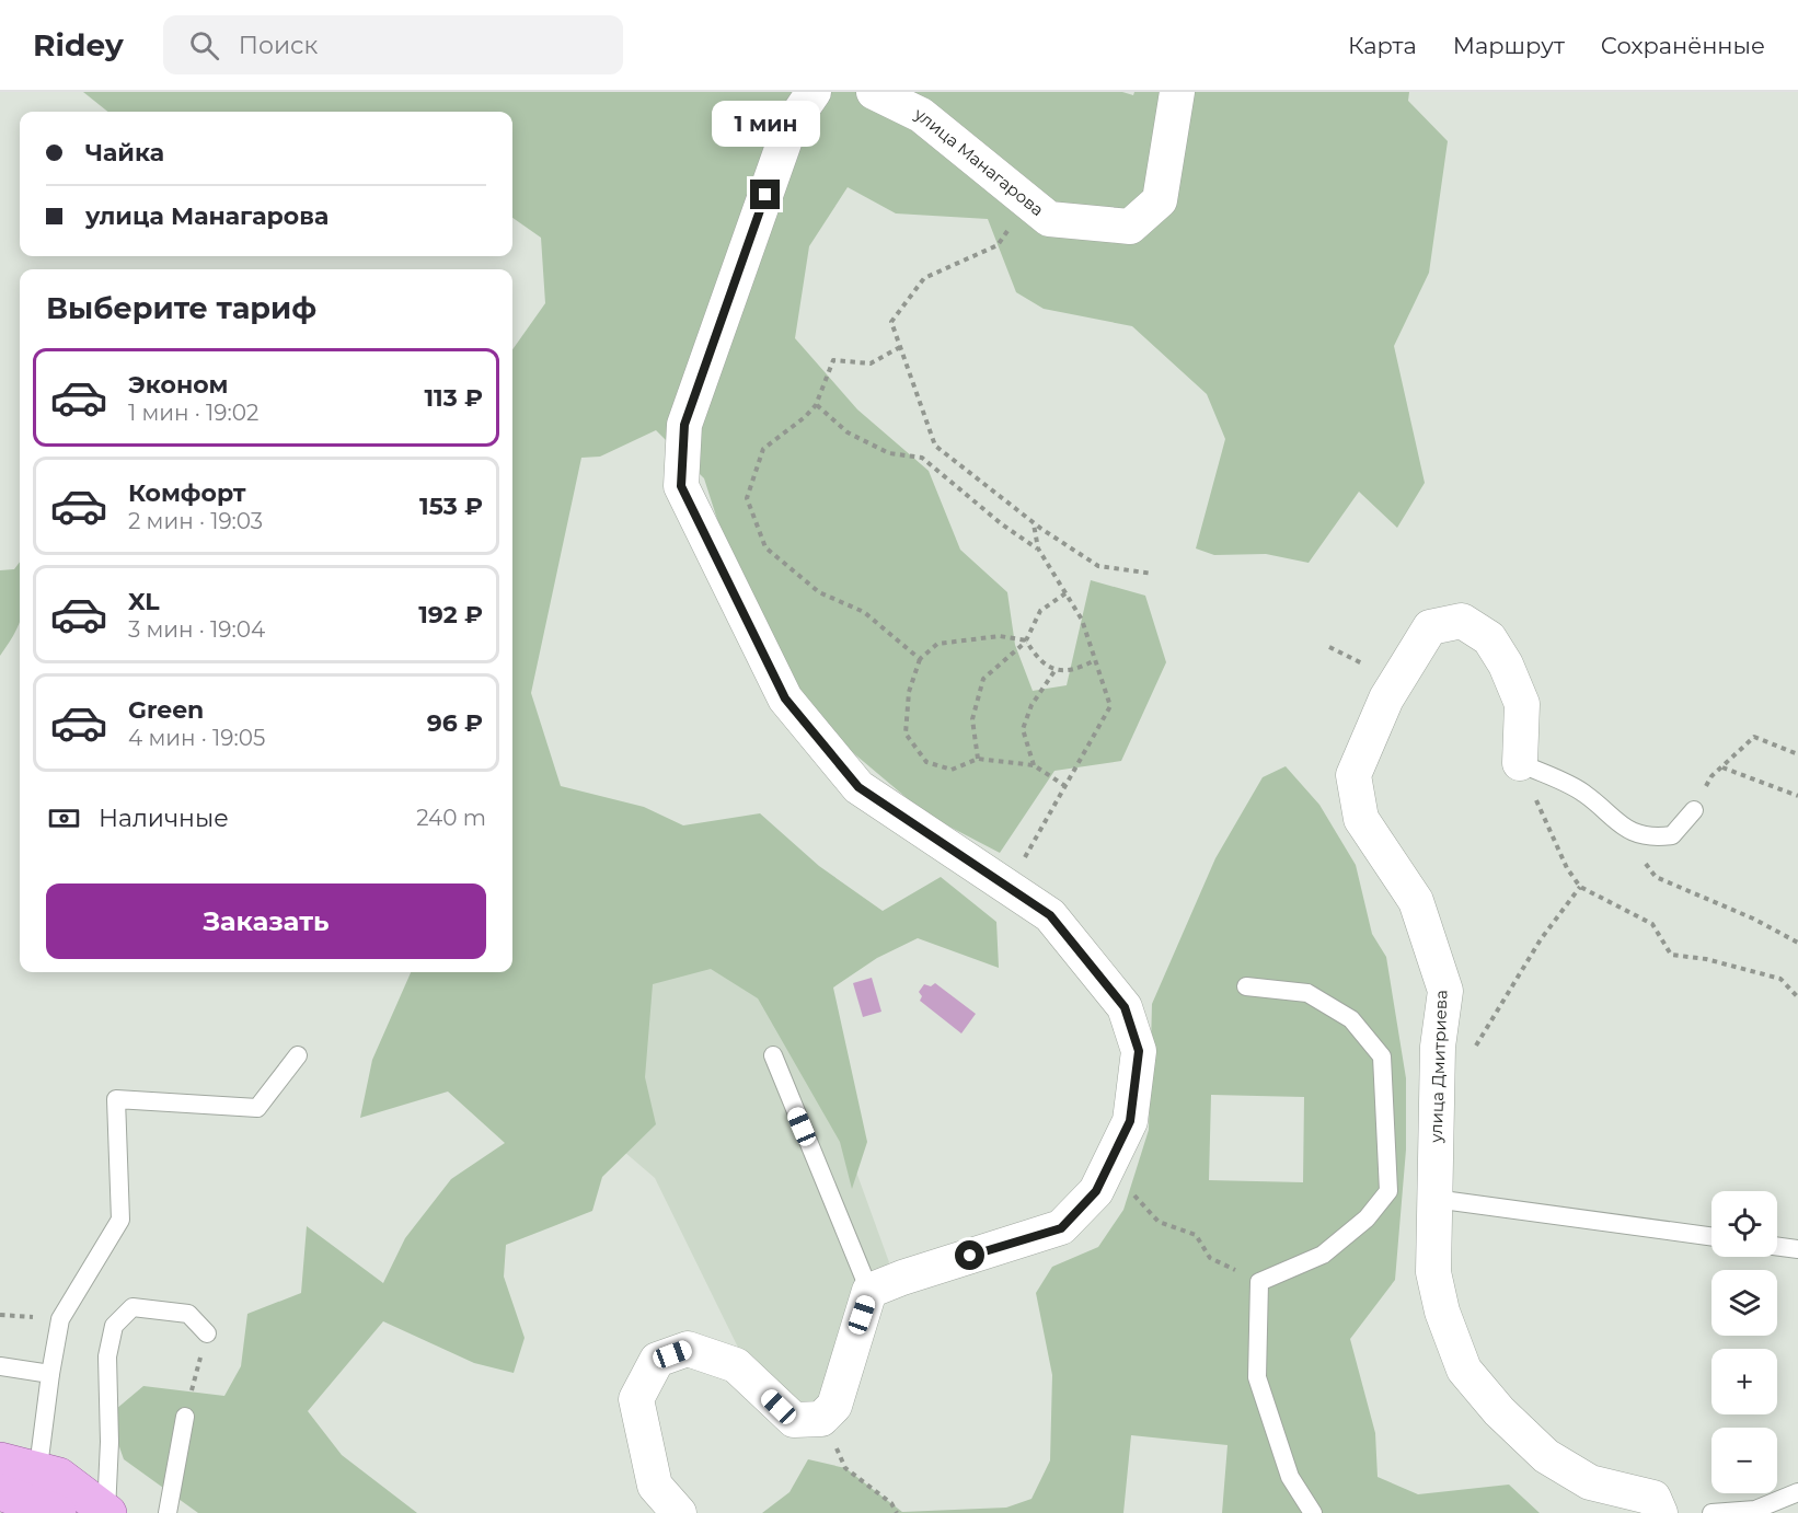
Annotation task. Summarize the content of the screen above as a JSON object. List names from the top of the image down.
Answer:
{
  "streets": {
    "street": ["улица Манагарова", "улица Дмитриева"]
  },
  "page": {
    "header": "Ridey",
    "search": "Поиск",
    "nav": ["Карта", "Маршрут", "Сохранённые"],
    "bubble": "1 мин",
    "banner": ["Чайка", "улица Манагарова"],
    "heading": "Выберите тариф",
    "list": [
      {
        "name": "Эконом",
        "note": "1 мин · 19:02",
        "value": "113 ₽"
      },
      {
        "name": "Комфорт",
        "note": "2 мин · 19:03",
        "value": "153 ₽"
      },
      {
        "name": "XL",
        "note": "3 мин · 19:04",
        "value": "192 ₽"
      },
      {
        "name": "Green",
        "note": "4 мин · 19:05",
        "value": "96 ₽"
      }
    ],
    "pay": ["Наличные", "240 m"],
    "buttons": "Заказать",
    "map_buttons": ["+", "−"]
  }
}
